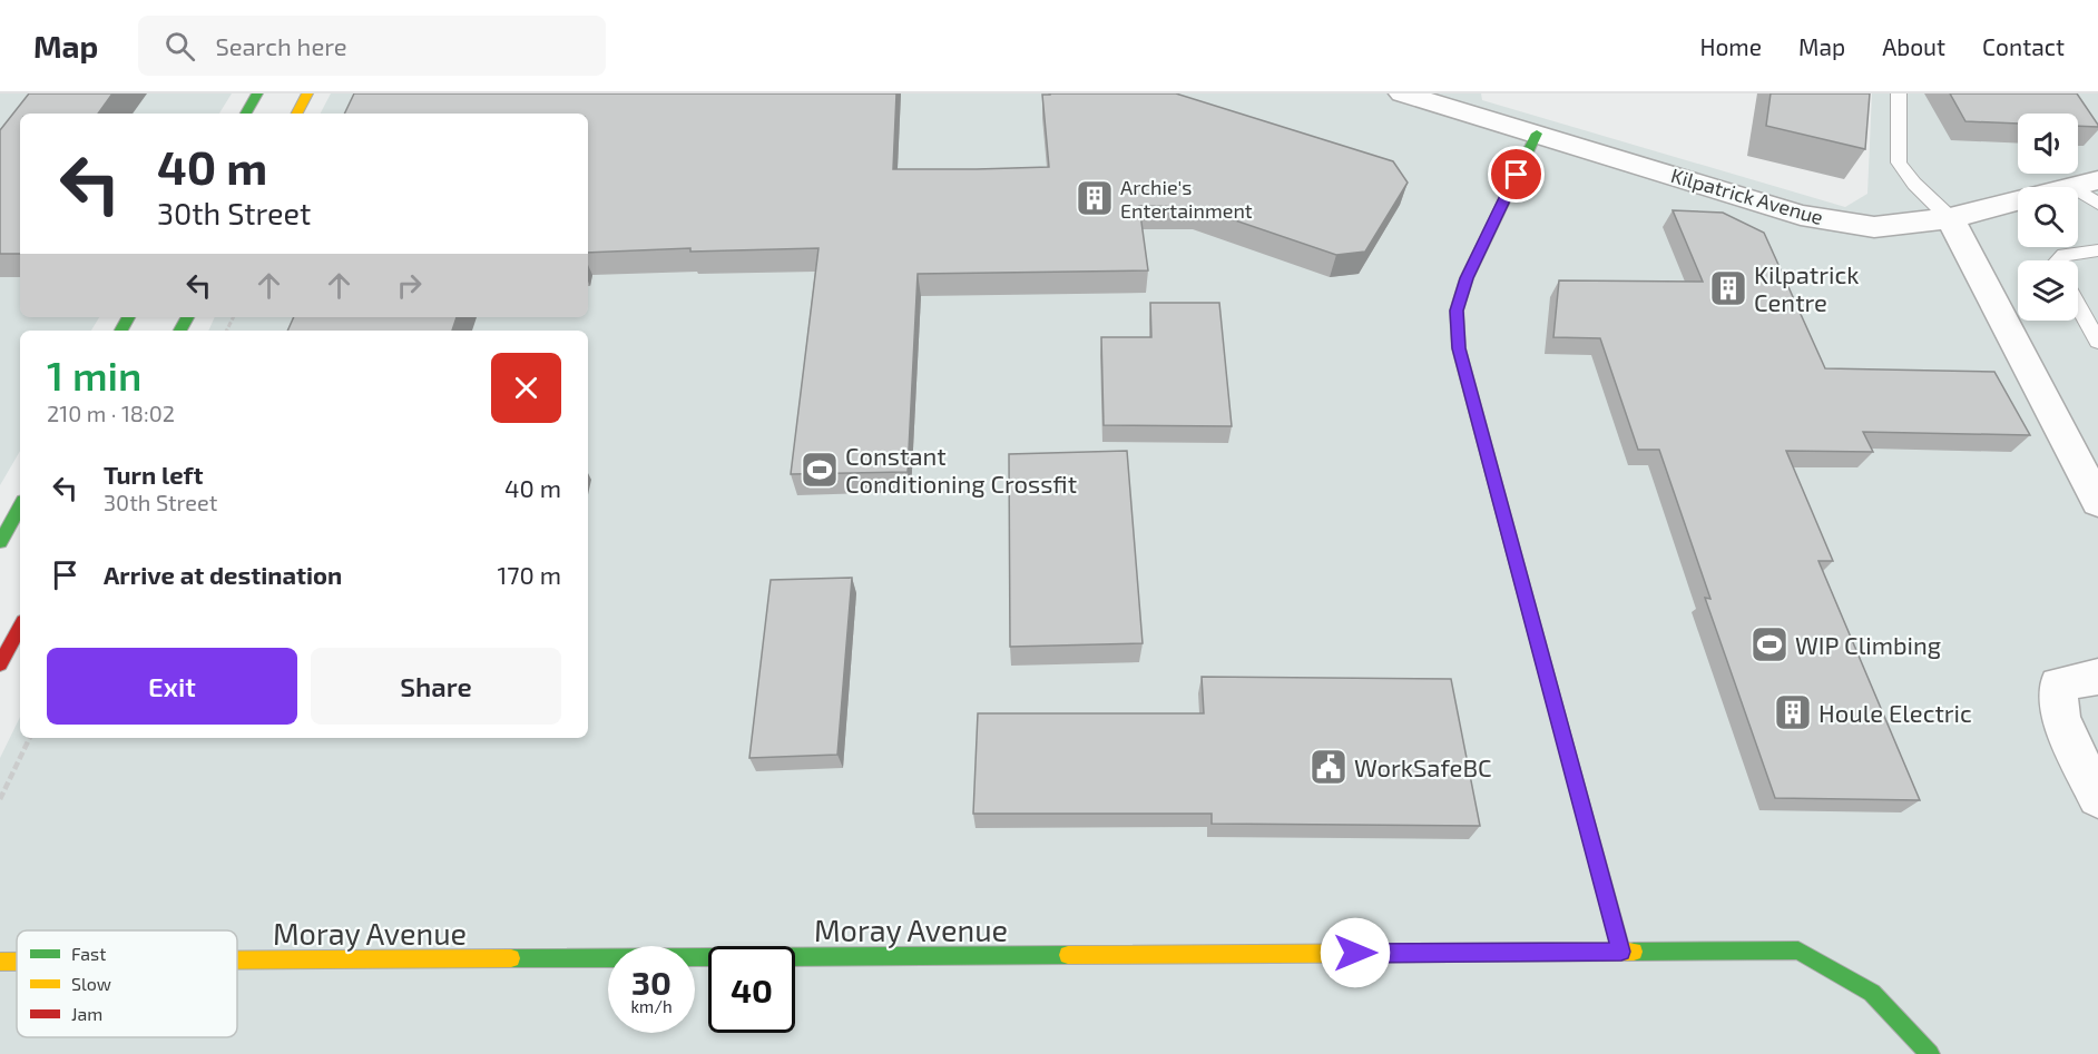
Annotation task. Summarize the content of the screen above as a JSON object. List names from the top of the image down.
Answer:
{
  "streets": {
    "street": ["Kilpatrick Avenue", "Moray Avenue"]
  },
  "places": {
    "building": ["Archie's Entertainment", "Kilpatrick Centre", "Houle Electric"],
    "sports": ["Constant Conditioning Crossfit", "WIP Climbing"],
    "public building": ["WorkSafeBC"]
  },
  "legend": ["Fast", "Slow", "Jam"],
  "page": {
    "header": "Map",
    "search": "Search here",
    "nav": [
      "Home",
      "Map",
      "About",
      "Contact"
    ],
    "turn": ["40 m", "30th Street"],
    "heading": ["1 min", "210 m · 18:02"],
    "list": [
      {
        "name": "Turn left",
        "note": "30th Street",
        "value": "40 m"
      },
      {
        "name": "Arrive at destination",
        "value": "170 m"
      }
    ],
    "buttons": ["Exit", "Share"],
    "speed": "30 km/h",
    "limit": "40"
  }
}
